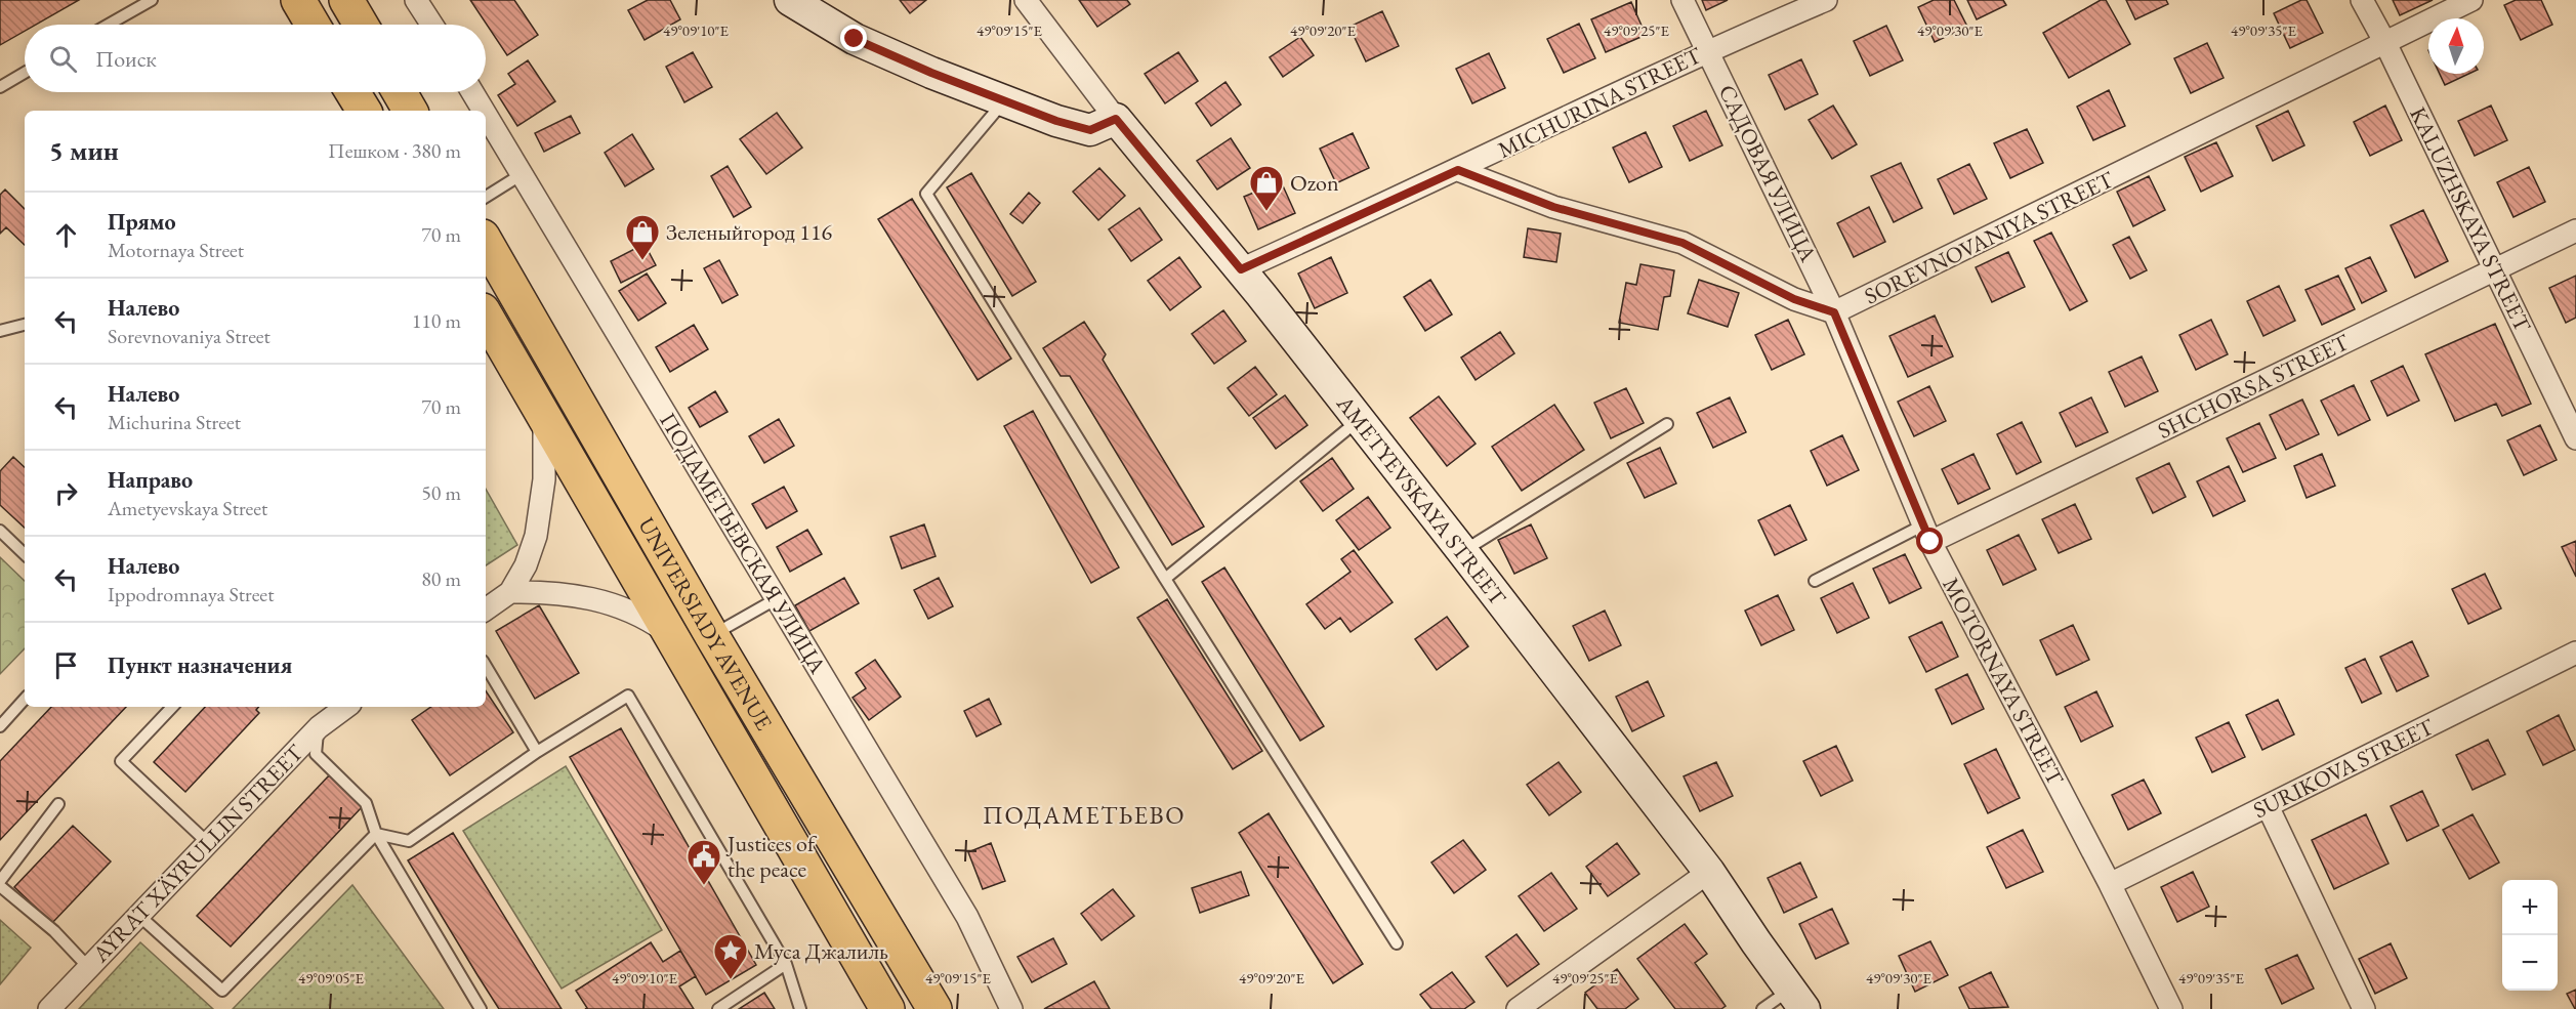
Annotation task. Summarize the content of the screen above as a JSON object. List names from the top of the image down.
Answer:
{
  "streets": {
    "main road": ["UNIVERSIADY AVENUE"],
    "street": [
      "MICHURINA STREET",
      "САДОВАЯ УЛИЦА",
      "KALUZHSKAYA STREET",
      "SOREVNOVANIYA STREET",
      "SHCHORSA STREET",
      "AMETYEVSKAYA STREET",
      "ПОДАМЕТЬЕВСКАЯ УЛИЦА",
      "MOTORNAYA STREET",
      "SURIKOVA STREET",
      "AYRAT XÄYRULLIN STREET"
    ]
  },
  "crossings": [
    ["MICHURINA STREET", "САДОВАЯ УЛИЦА"],
    ["MICHURINA STREET", "AMETYEVSKAYA STREET"],
    ["САДОВАЯ УЛИЦА", "SOREVNOVANIYA STREET"],
    ["САДОВАЯ УЛИЦА", "MOTORNAYA STREET"],
    ["KALUZHSKAYA STREET", "SOREVNOVANIYA STREET"],
    ["KALUZHSKAYA STREET", "SHCHORSA STREET"],
    ["SOREVNOVANIYA STREET", "MOTORNAYA STREET"],
    ["SHCHORSA STREET", "MOTORNAYA STREET"],
    ["MOTORNAYA STREET", "SURIKOVA STREET"]
  ],
  "districts": ["ПОДАМЕТЬЕВО"],
  "places": {
    "shop": ["Ozon", "Зеленыйгород 116"],
    "public building": ["Justices of the peace"],
    "place": ["Муса Джалиль"]
  },
  "north": "top",
  "page": {
    "search": "Поиск",
    "heading": ["5 мин", "Пешком · 380 m"],
    "list": [
      ["Прямо", "Motornaya Street", "70 m"],
      ["Налево", "Sorevnovaniya Street", "110 m"],
      ["Налево", "Michurina Street", "70 m"],
      ["Направо", "Ametyevskaya Street", "50 m"],
      ["Налево", "Ippodromnaya Street", "80 m"],
      "Пункт назначения"
    ],
    "map_buttons": ["+", "−"]
  },
  "coordinates": [
    "49°09'10\"E",
    "49°09'15\"E",
    "49°09'20\"E",
    "49°09'25\"E",
    "49°09'30\"E",
    "49°09'35\"E",
    "49°09'05\"E"
  ]
}
